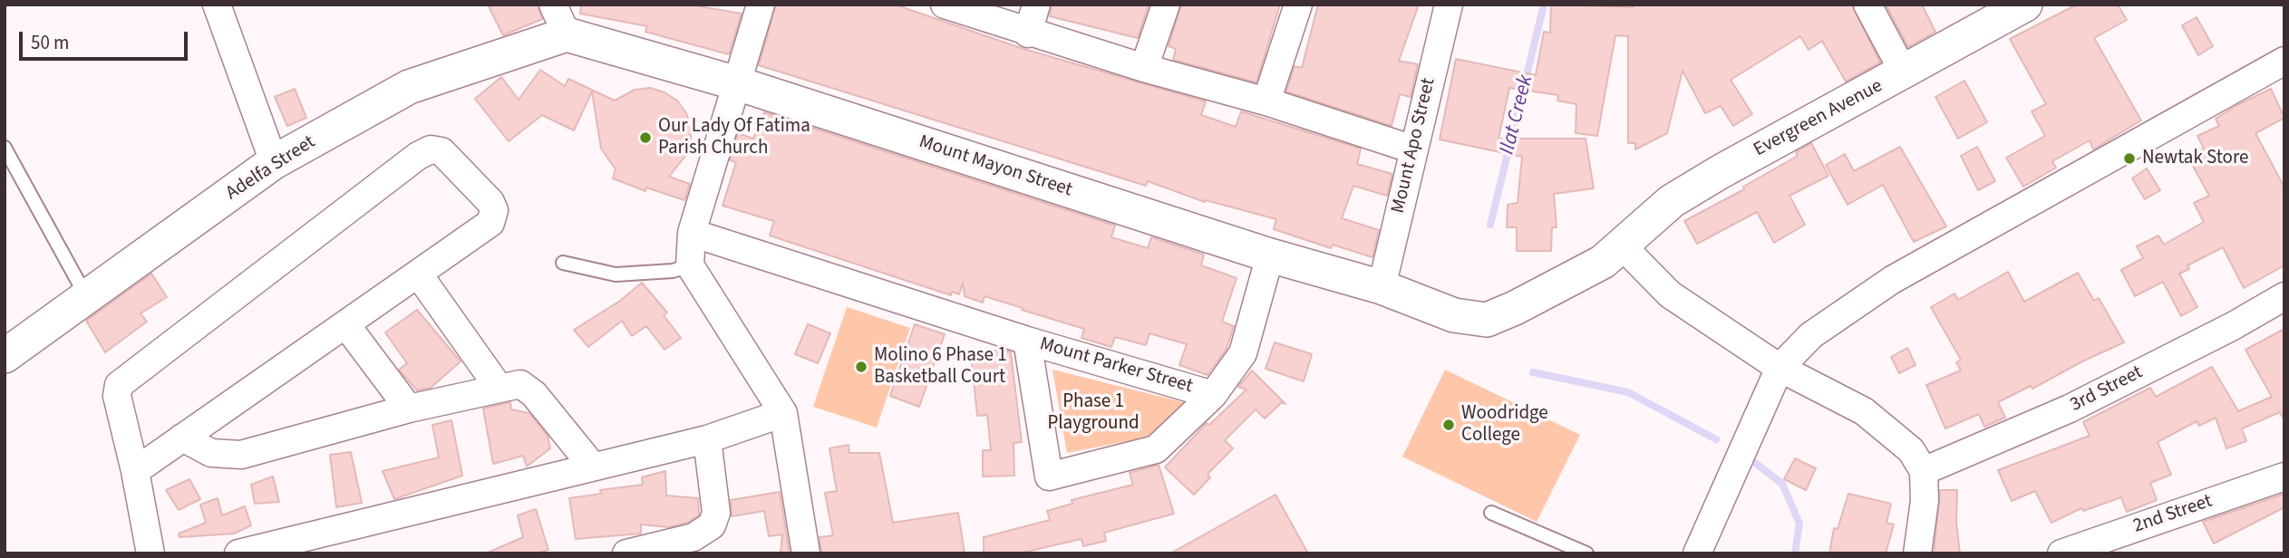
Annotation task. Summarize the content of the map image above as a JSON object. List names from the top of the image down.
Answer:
{
  "streets": {
    "street": [
      "Evergreen Avenue",
      "Mount Apo Street",
      "Mount Mayon Street",
      "Adelfa Street",
      "Mount Parker Street",
      "3rd Street",
      "2nd Street"
    ]
  },
  "crossings": [
    ["Evergreen Avenue", "Mount Mayon Street"],
    ["Mount Apo Street", "Mount Mayon Street"],
    ["Mount Mayon Street", "Adelfa Street"],
    ["Mount Mayon Street", "Mount Parker Street"]
  ],
  "water": ["Ilat Creek"],
  "parks": ["Phase 1 Playground"],
  "places": [
    "Our Lady Of Fatima Parish Church",
    "Newtak Store",
    "Molino 6 Phase 1 Basketball Court",
    "Woodridge College"
  ],
  "scale_bar": "50 m"
}
